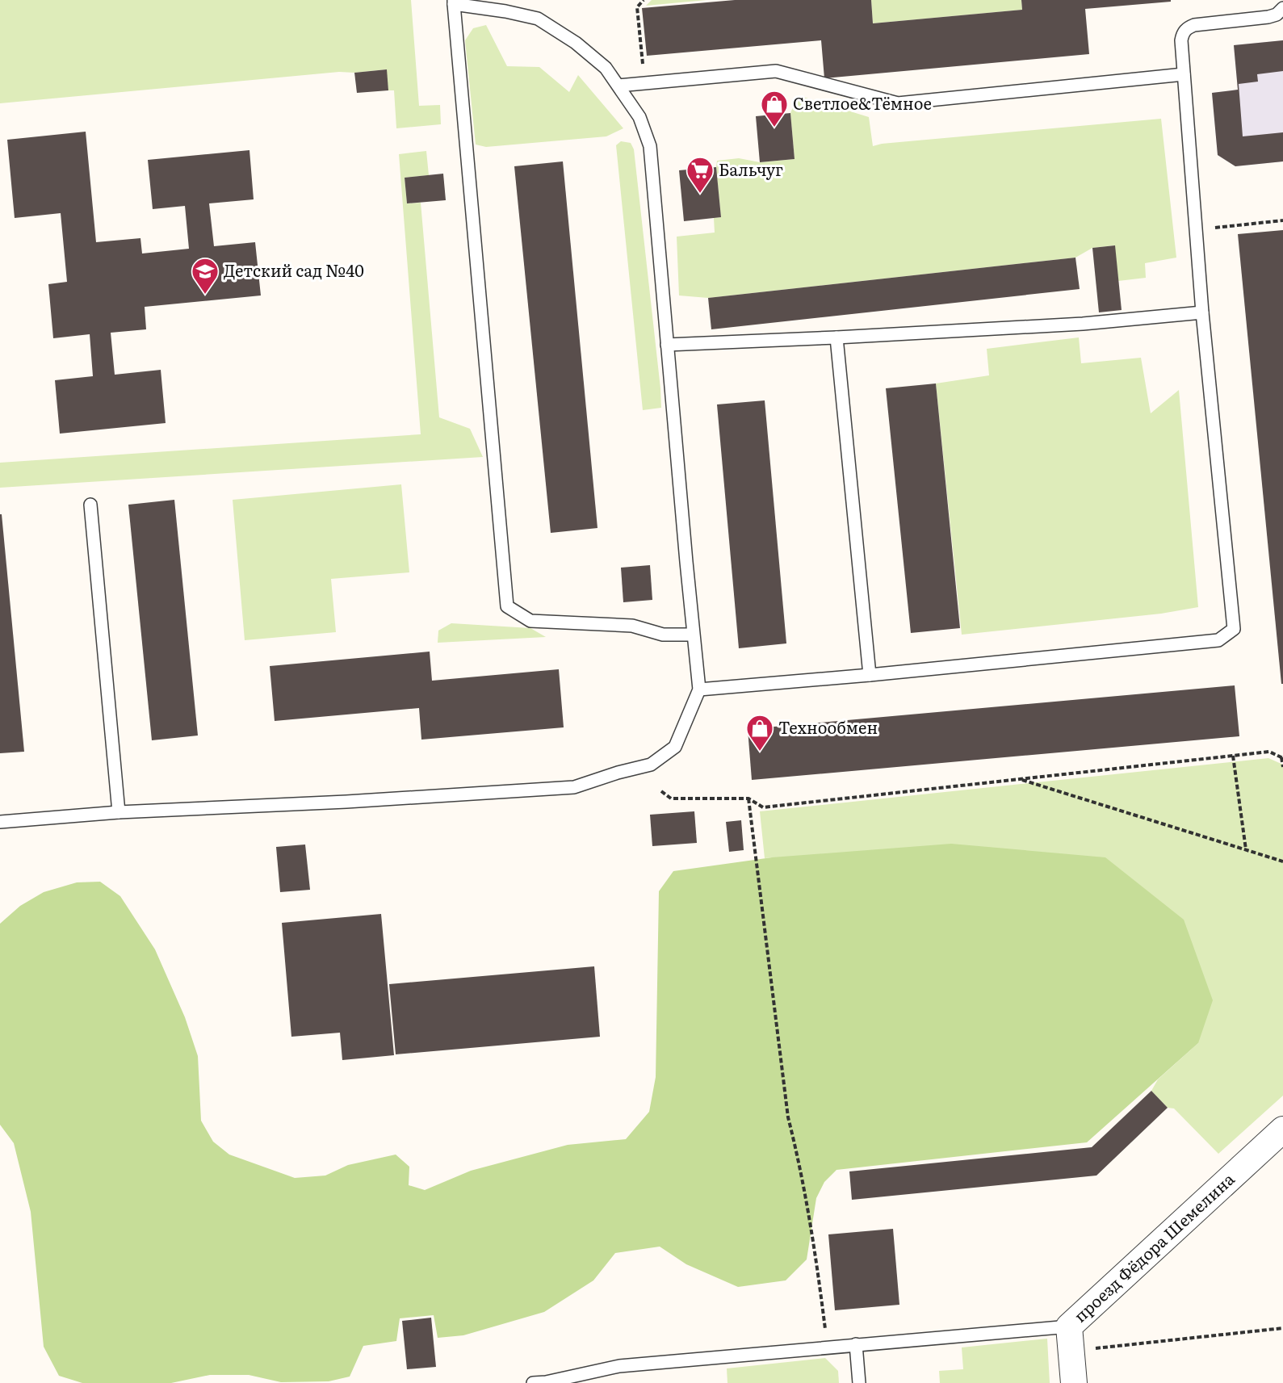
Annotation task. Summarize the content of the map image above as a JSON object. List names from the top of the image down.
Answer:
{
  "streets": {
    "street": ["проезд Фёдора Шемелина"]
  },
  "places": {
    "shop": ["Светлое&Тёмное", "Технообмен"],
    "supermarket": ["Бальчуг"],
    "school or university": ["Детский сад №40"]
  }
}
